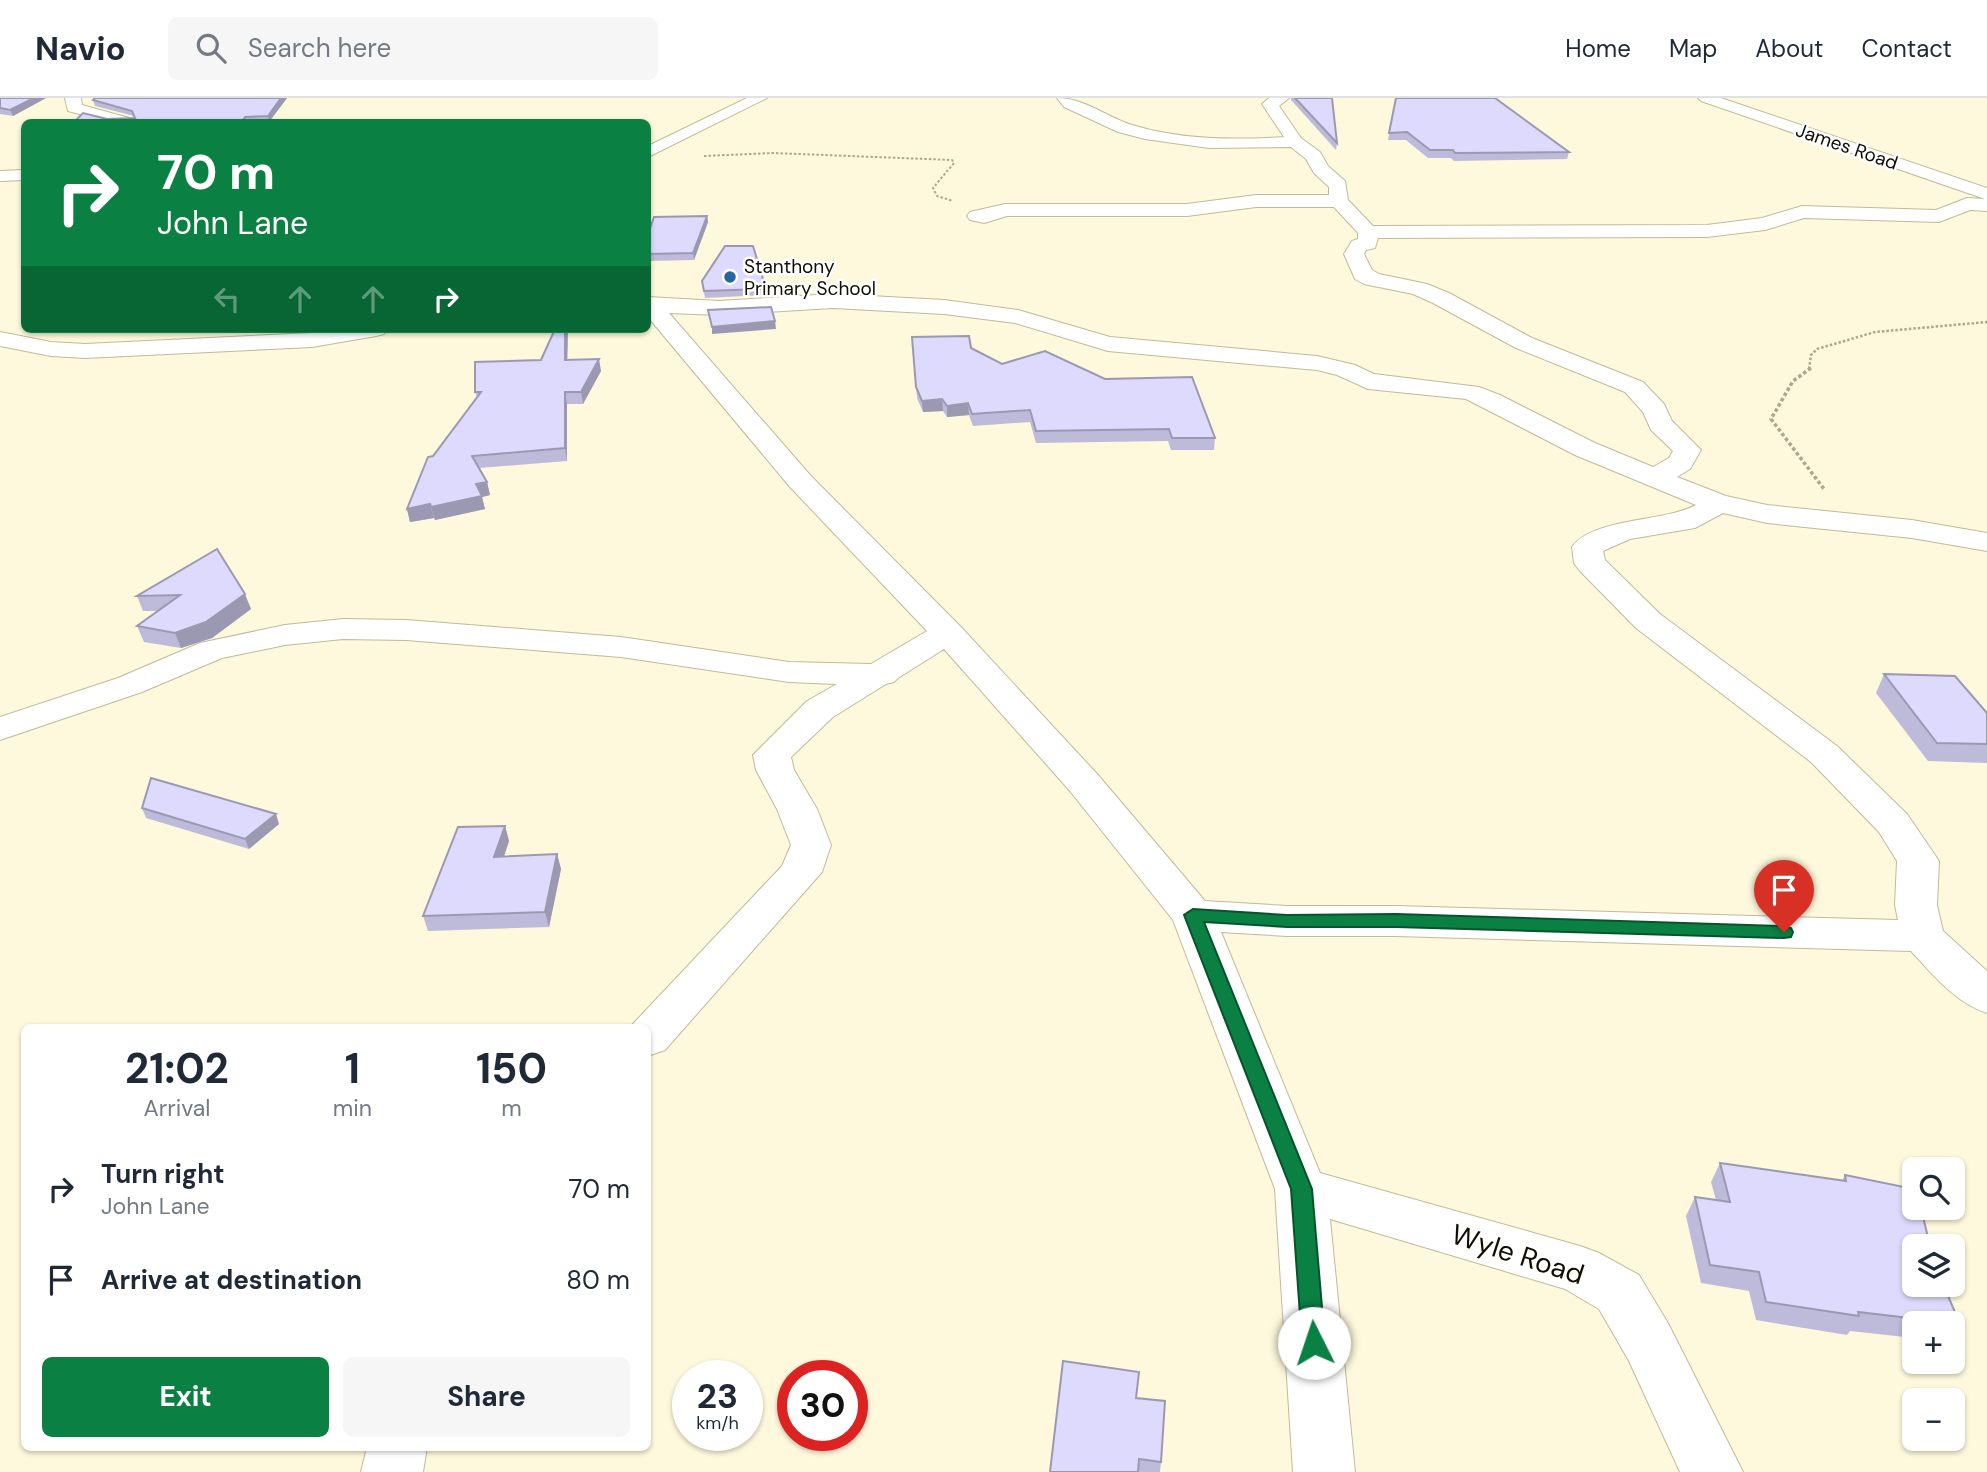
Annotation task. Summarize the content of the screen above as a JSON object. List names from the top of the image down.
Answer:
{
  "streets": {
    "street": ["James Road", "Wyle Road"]
  },
  "places": ["Stanthony Primary School"],
  "page": {
    "header": "Navio",
    "search": "Search here",
    "nav": [
      "Home",
      "Map",
      "About",
      "Contact"
    ],
    "turn": ["70 m", "John Lane"],
    "eta": [
      "21:02",
      "Arrival",
      "1",
      "min",
      "150",
      "m"
    ],
    "list": [
      {
        "name": "Turn right",
        "note": "John Lane",
        "value": "70 m"
      },
      {
        "name": "Arrive at destination",
        "value": "80 m"
      }
    ],
    "map_buttons": ["+", "−"],
    "buttons": ["Exit", "Share"],
    "speed": "23 km/h",
    "limit": "30"
  }
}
